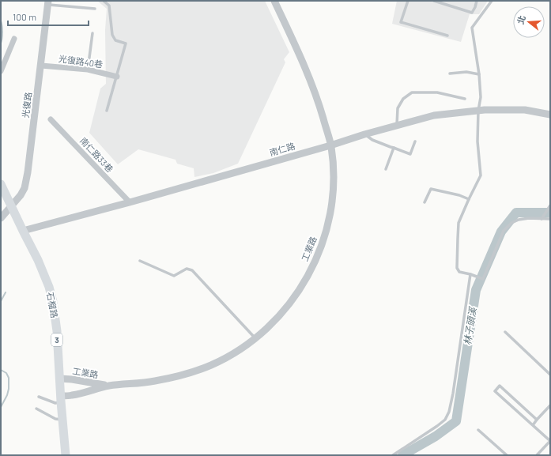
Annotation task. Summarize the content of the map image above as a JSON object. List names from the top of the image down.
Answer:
{
  "streets": {
    "main road": ["石榴路", "3"],
    "street": [
      "光復路40巷",
      "光復路",
      "南仁路",
      "南仁路33巷",
      "工業路"
    ]
  },
  "crossings": [
    ["光復路40巷", "光復路"],
    ["光復路", "石榴路"],
    ["南仁路", "南仁路33巷"],
    ["南仁路", "工業路"],
    ["南仁路", "石榴路"],
    ["工業路", "石榴路"]
  ],
  "water": ["林子頭溪"],
  "scale_bar": "100 m",
  "north": "left"
}
